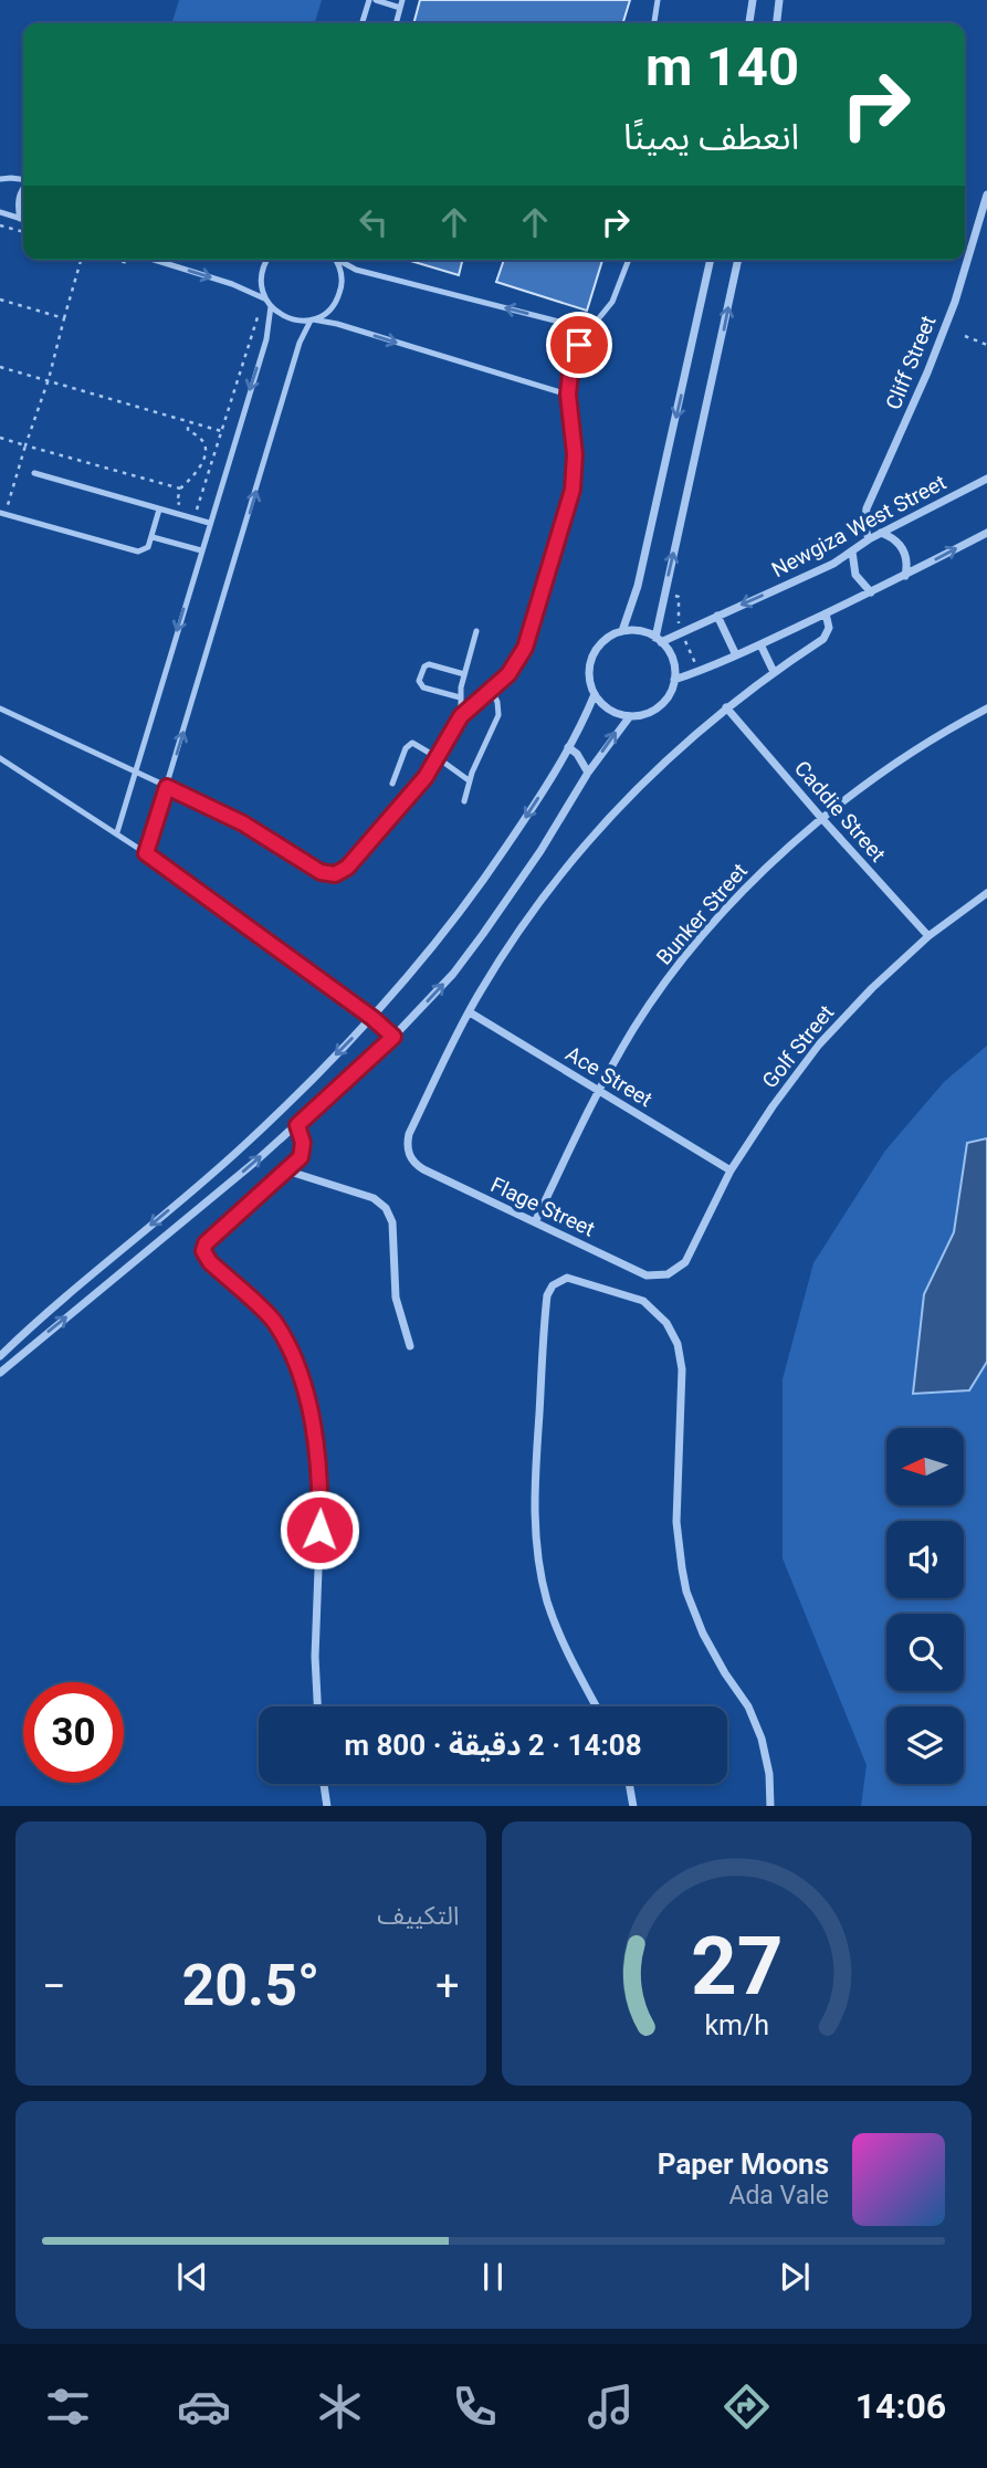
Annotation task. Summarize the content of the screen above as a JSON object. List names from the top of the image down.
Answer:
{
  "streets": {
    "street": [
      "Cliff Street",
      "Newgiza West Street",
      "Caddie Street",
      "Bunker Street",
      "Golf Street",
      "Ace Street",
      "Flage Street"
    ]
  },
  "crossings": [
    ["Cliff Street", "Newgiza West Street"],
    ["Caddie Street", "Bunker Street"],
    ["Caddie Street", "Golf Street"],
    ["Bunker Street", "Ace Street"],
    ["Bunker Street", "Flage Street"],
    ["Golf Street", "Ace Street"],
    ["Golf Street", "Flage Street"],
    ["Ace Street", "Flage Street"]
  ],
  "north": "left",
  "page": {
    "turn": ["140 m", "انعطف يمينًا"],
    "limit": "30",
    "trip": "14:08 · 2 دقيقة · 800 m",
    "tile": "التكييف",
    "heat": ["−", "20.5°", "+"],
    "song": ["Paper Moons", "Ada Vale"],
    "tabs": "14:06",
    "gauge": ["27", "km/h"]
  }
}
